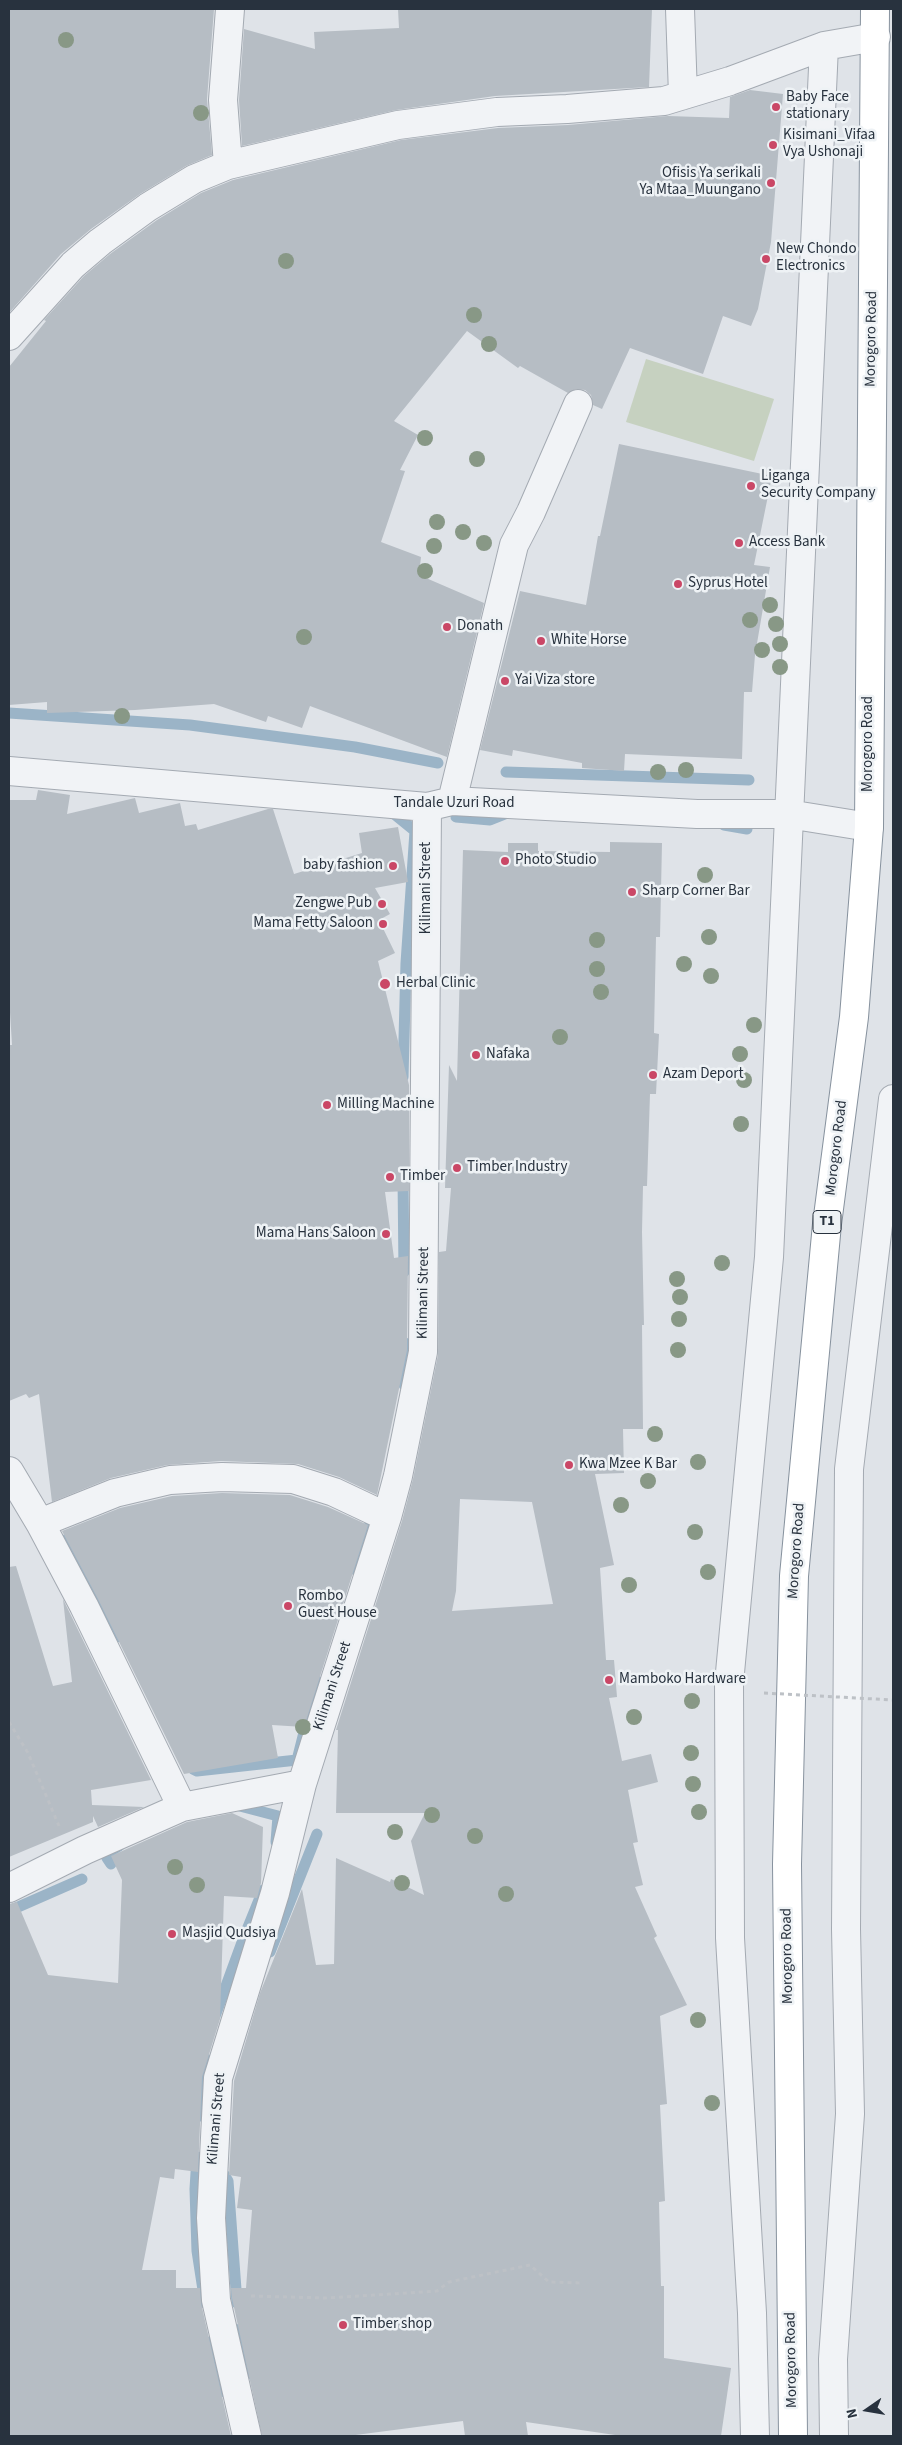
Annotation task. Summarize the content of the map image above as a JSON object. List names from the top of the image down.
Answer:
{
  "streets": {
    "highway": ["Morogoro Road", "T1"],
    "street": ["Tandale Uzuri Road", "Kilimani Street"]
  },
  "crossings": [
    ["Morogoro Road", "Tandale Uzuri Road"],
    ["Tandale Uzuri Road", "Kilimani Street"]
  ],
  "places": [
    "Baby Face stationary",
    "Kisimani_Vifaa Vya Ushonaji",
    "Ofisis Ya serikali Ya Mtaa_Muungano",
    "New Chondo Electronics",
    "Liganga Security Company",
    "Access Bank",
    "Syprus Hotel",
    "Donath",
    "White Horse",
    "Yai Viza store",
    "Photo Studio",
    "baby fashion",
    "Sharp Corner Bar",
    "Zengwe Pub",
    "Mama Fetty Saloon",
    "Herbal Clinic",
    "Nafaka",
    "Azam Deport",
    "Milling Machine",
    "Timber Industry",
    "Timber",
    "Mama Hans Saloon",
    "Kwa Mzee K Bar",
    "Rombo Guest House",
    "Mamboko Hardware",
    "Masjid Qudsiya",
    "Timber shop"
  ],
  "north": "left"
}
